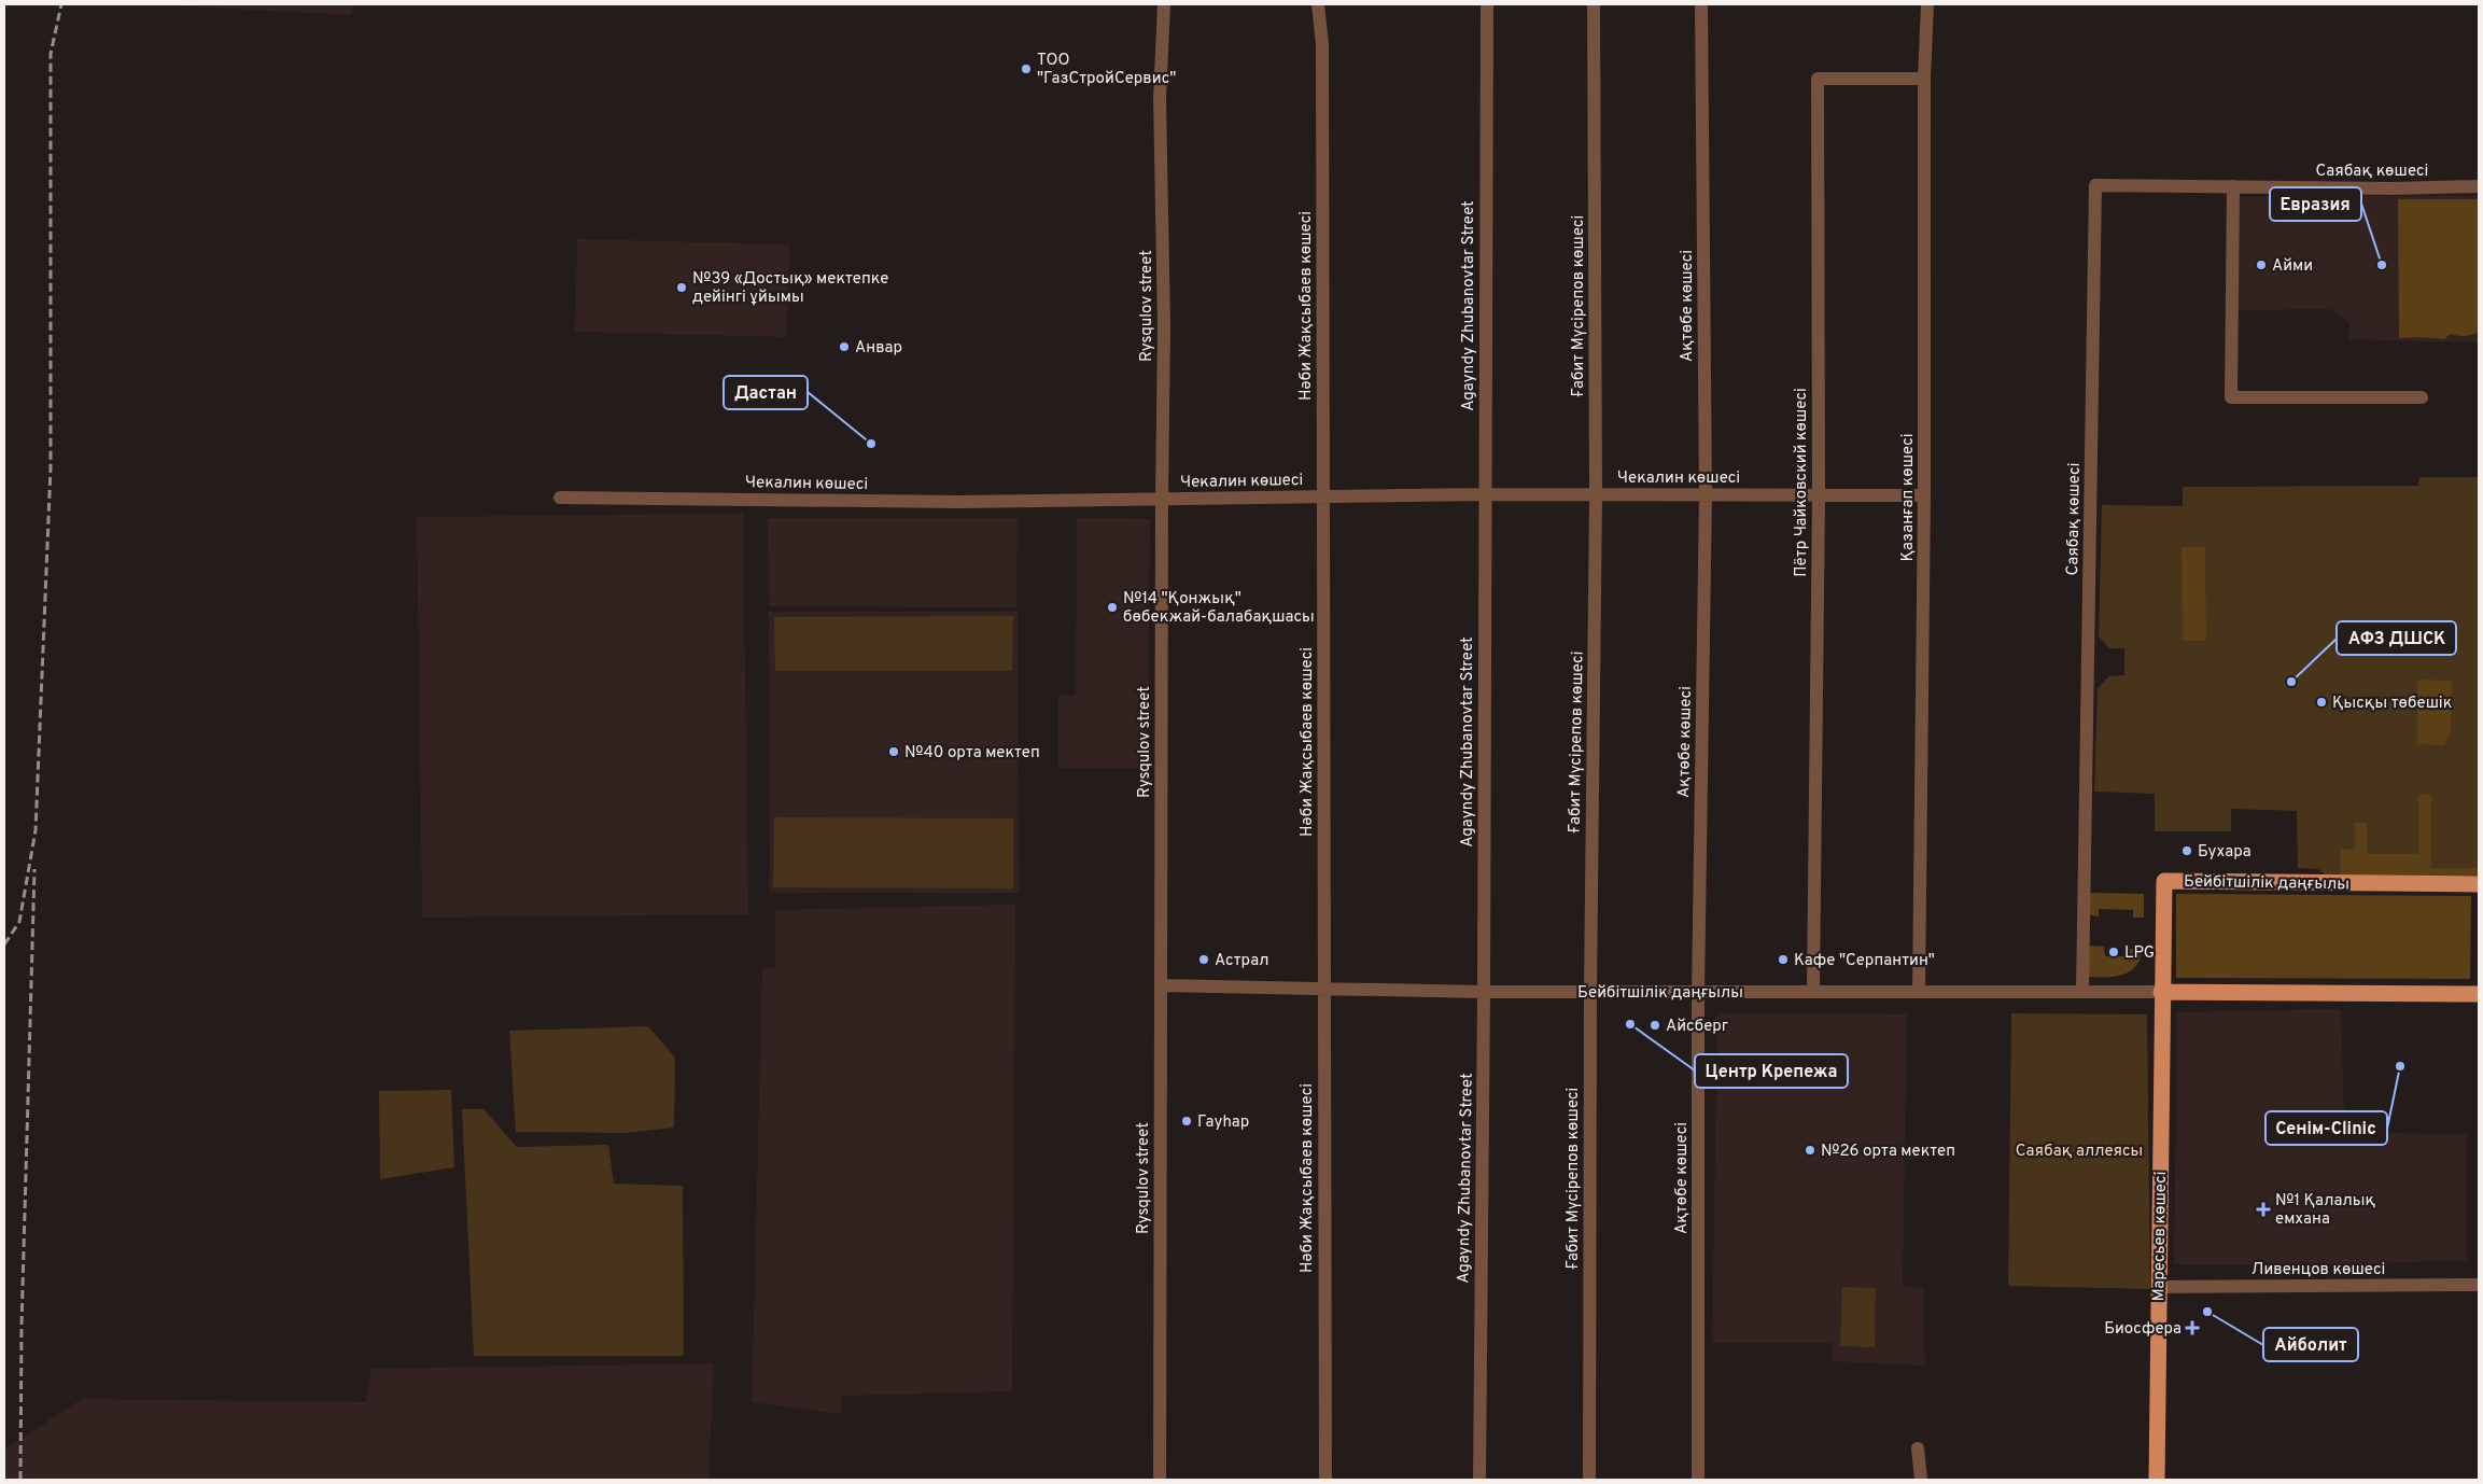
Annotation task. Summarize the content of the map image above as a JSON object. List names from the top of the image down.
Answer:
{
  "streets": {
    "main road": ["Бейбітшілік даңғылы", "Маресьев көшесі"],
    "street": [
      "Саябақ көшесі",
      "Rysqulov street",
      "Нәби Жақсыбаев көшесі",
      "Agayndy Zhubanovtar Street",
      "Ғабит Мүсірепов көшесі",
      "Ақтөбе көшесі",
      "Чекалин көшесі",
      "Пётр Чайковский көшесі",
      "Қазанғап көшесі",
      "Ливенцов көшесі"
    ]
  },
  "crossings": [
    ["Саябақ көшесі", "Бейбітшілік даңғылы"],
    ["Rysqulov street", "Чекалин көшесі"],
    ["Rysqulov street", "Бейбітшілік даңғылы"],
    ["Нәби Жақсыбаев көшесі", "Чекалин көшесі"],
    ["Нәби Жақсыбаев көшесі", "Бейбітшілік даңғылы"],
    ["Agayndy Zhubanovtar Street", "Чекалин көшесі"],
    ["Agayndy Zhubanovtar Street", "Бейбітшілік даңғылы"],
    ["Ғабит Мүсірепов көшесі", "Чекалин көшесі"],
    ["Ғабит Мүсірепов көшесі", "Бейбітшілік даңғылы"],
    ["Ақтөбе көшесі", "Чекалин көшесі"],
    ["Ақтөбе көшесі", "Бейбітшілік даңғылы"],
    ["Чекалин көшесі", "Пётр Чайковский көшесі"],
    ["Чекалин көшесі", "Қазанғап көшесі"],
    ["Пётр Чайковский көшесі", "Қазанғап көшесі"],
    ["Пётр Чайковский көшесі", "Бейбітшілік даңғылы"],
    ["Қазанғап көшесі", "Бейбітшілік даңғылы"],
    ["Бейбітшілік даңғылы", "Маресьев көшесі"],
    ["Маресьев көшесі", "Ливенцов көшесі"]
  ],
  "parks": ["Саябақ аллеясы"],
  "places": {
    "other": [
      "ТОО \"ГазСтройСервис\"",
      "Айми",
      "Евразия",
      "№39 «Достық» мектепке дейінгі ұйымы",
      "Анвар",
      "Дастан",
      "№14 \"Қонжық\" бөбекжай-балабақшасы",
      "АФЗ ДШСК",
      "Қысқы төбешік",
      "№40 орта мектеп",
      "Бухара",
      "LPG",
      "Астрал",
      "Кафе \"Серпантин\"",
      "Центр Крепежа",
      "Айсберг",
      "Сенім-Clinic",
      "Гауhар",
      "№26 орта мектеп",
      "Айболит"
    ],
    "health": ["№1 Қалалық емхана", "Биосфера"]
  }
}
